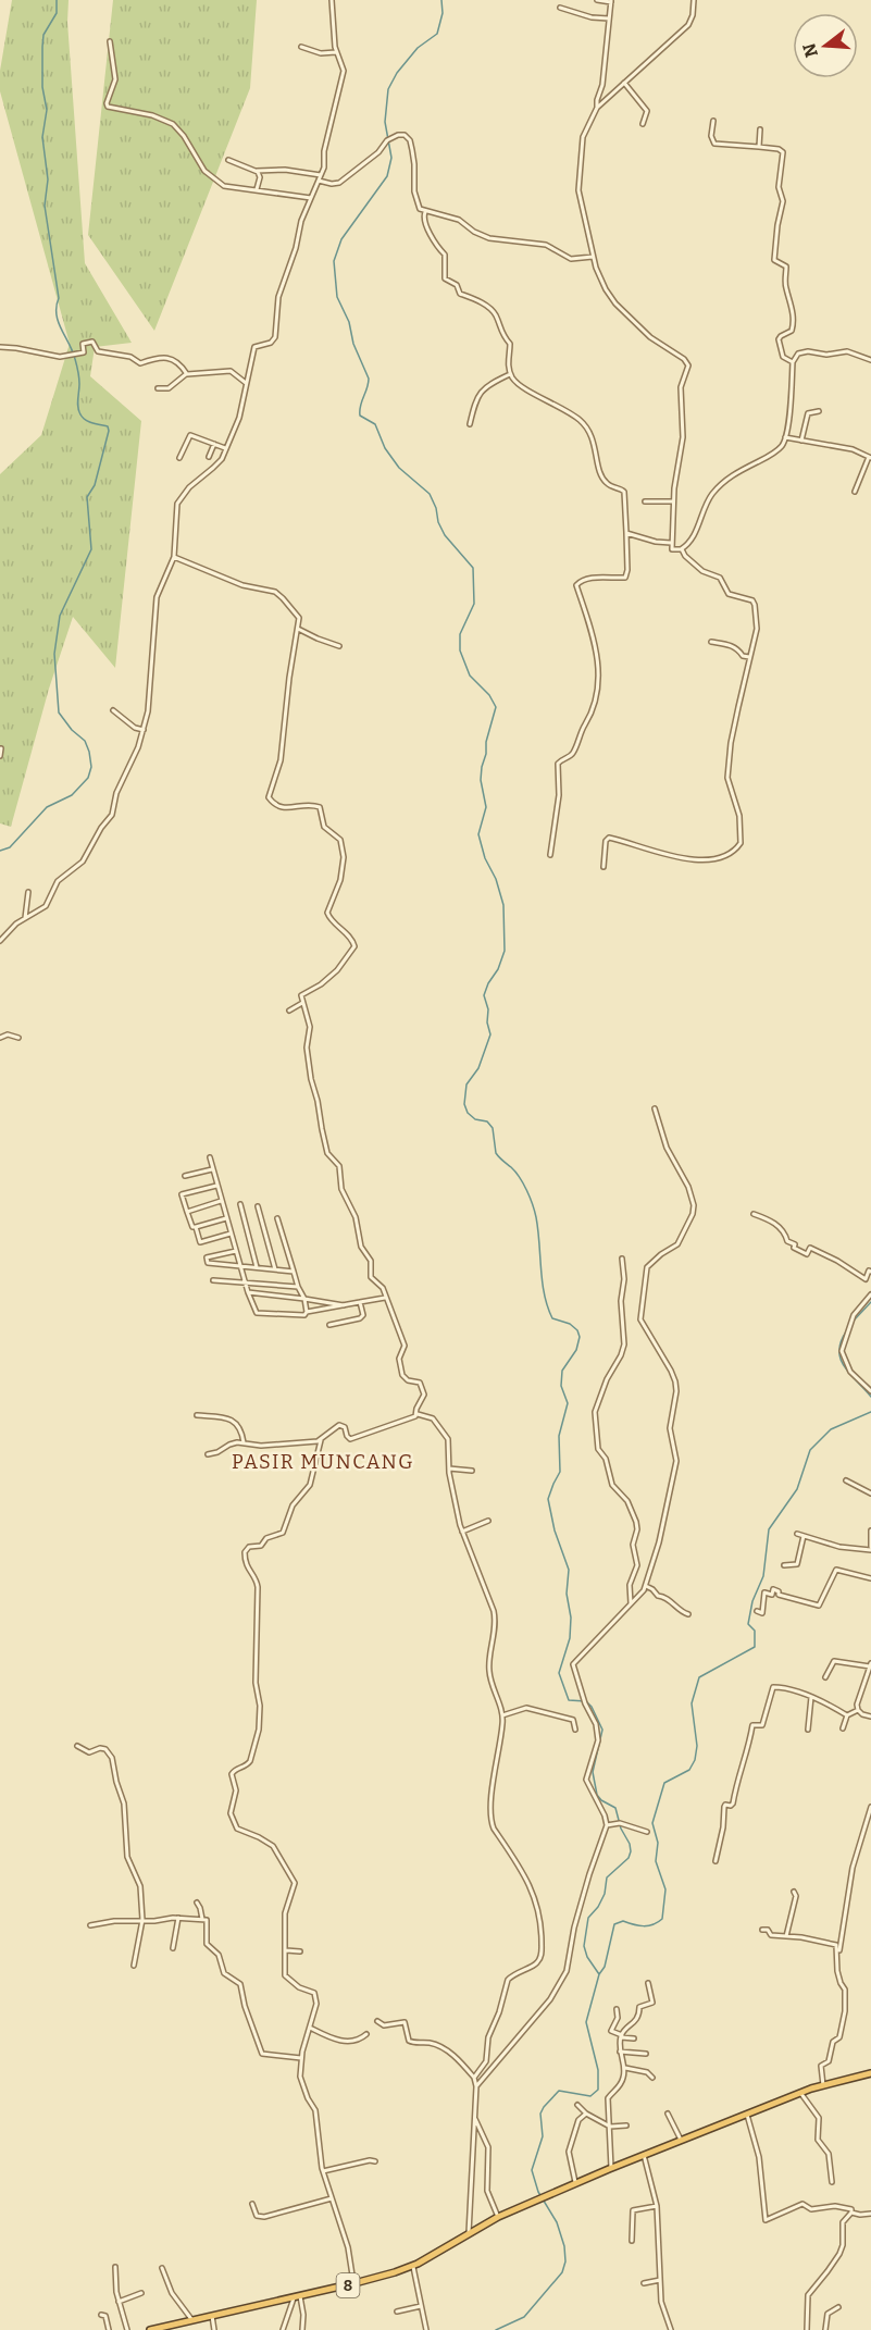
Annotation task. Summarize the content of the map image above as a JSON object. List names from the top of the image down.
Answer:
{
  "streets": {
    "highway": ["8"]
  },
  "districts": ["PASIR MUNCANG"],
  "north": "left"
}
